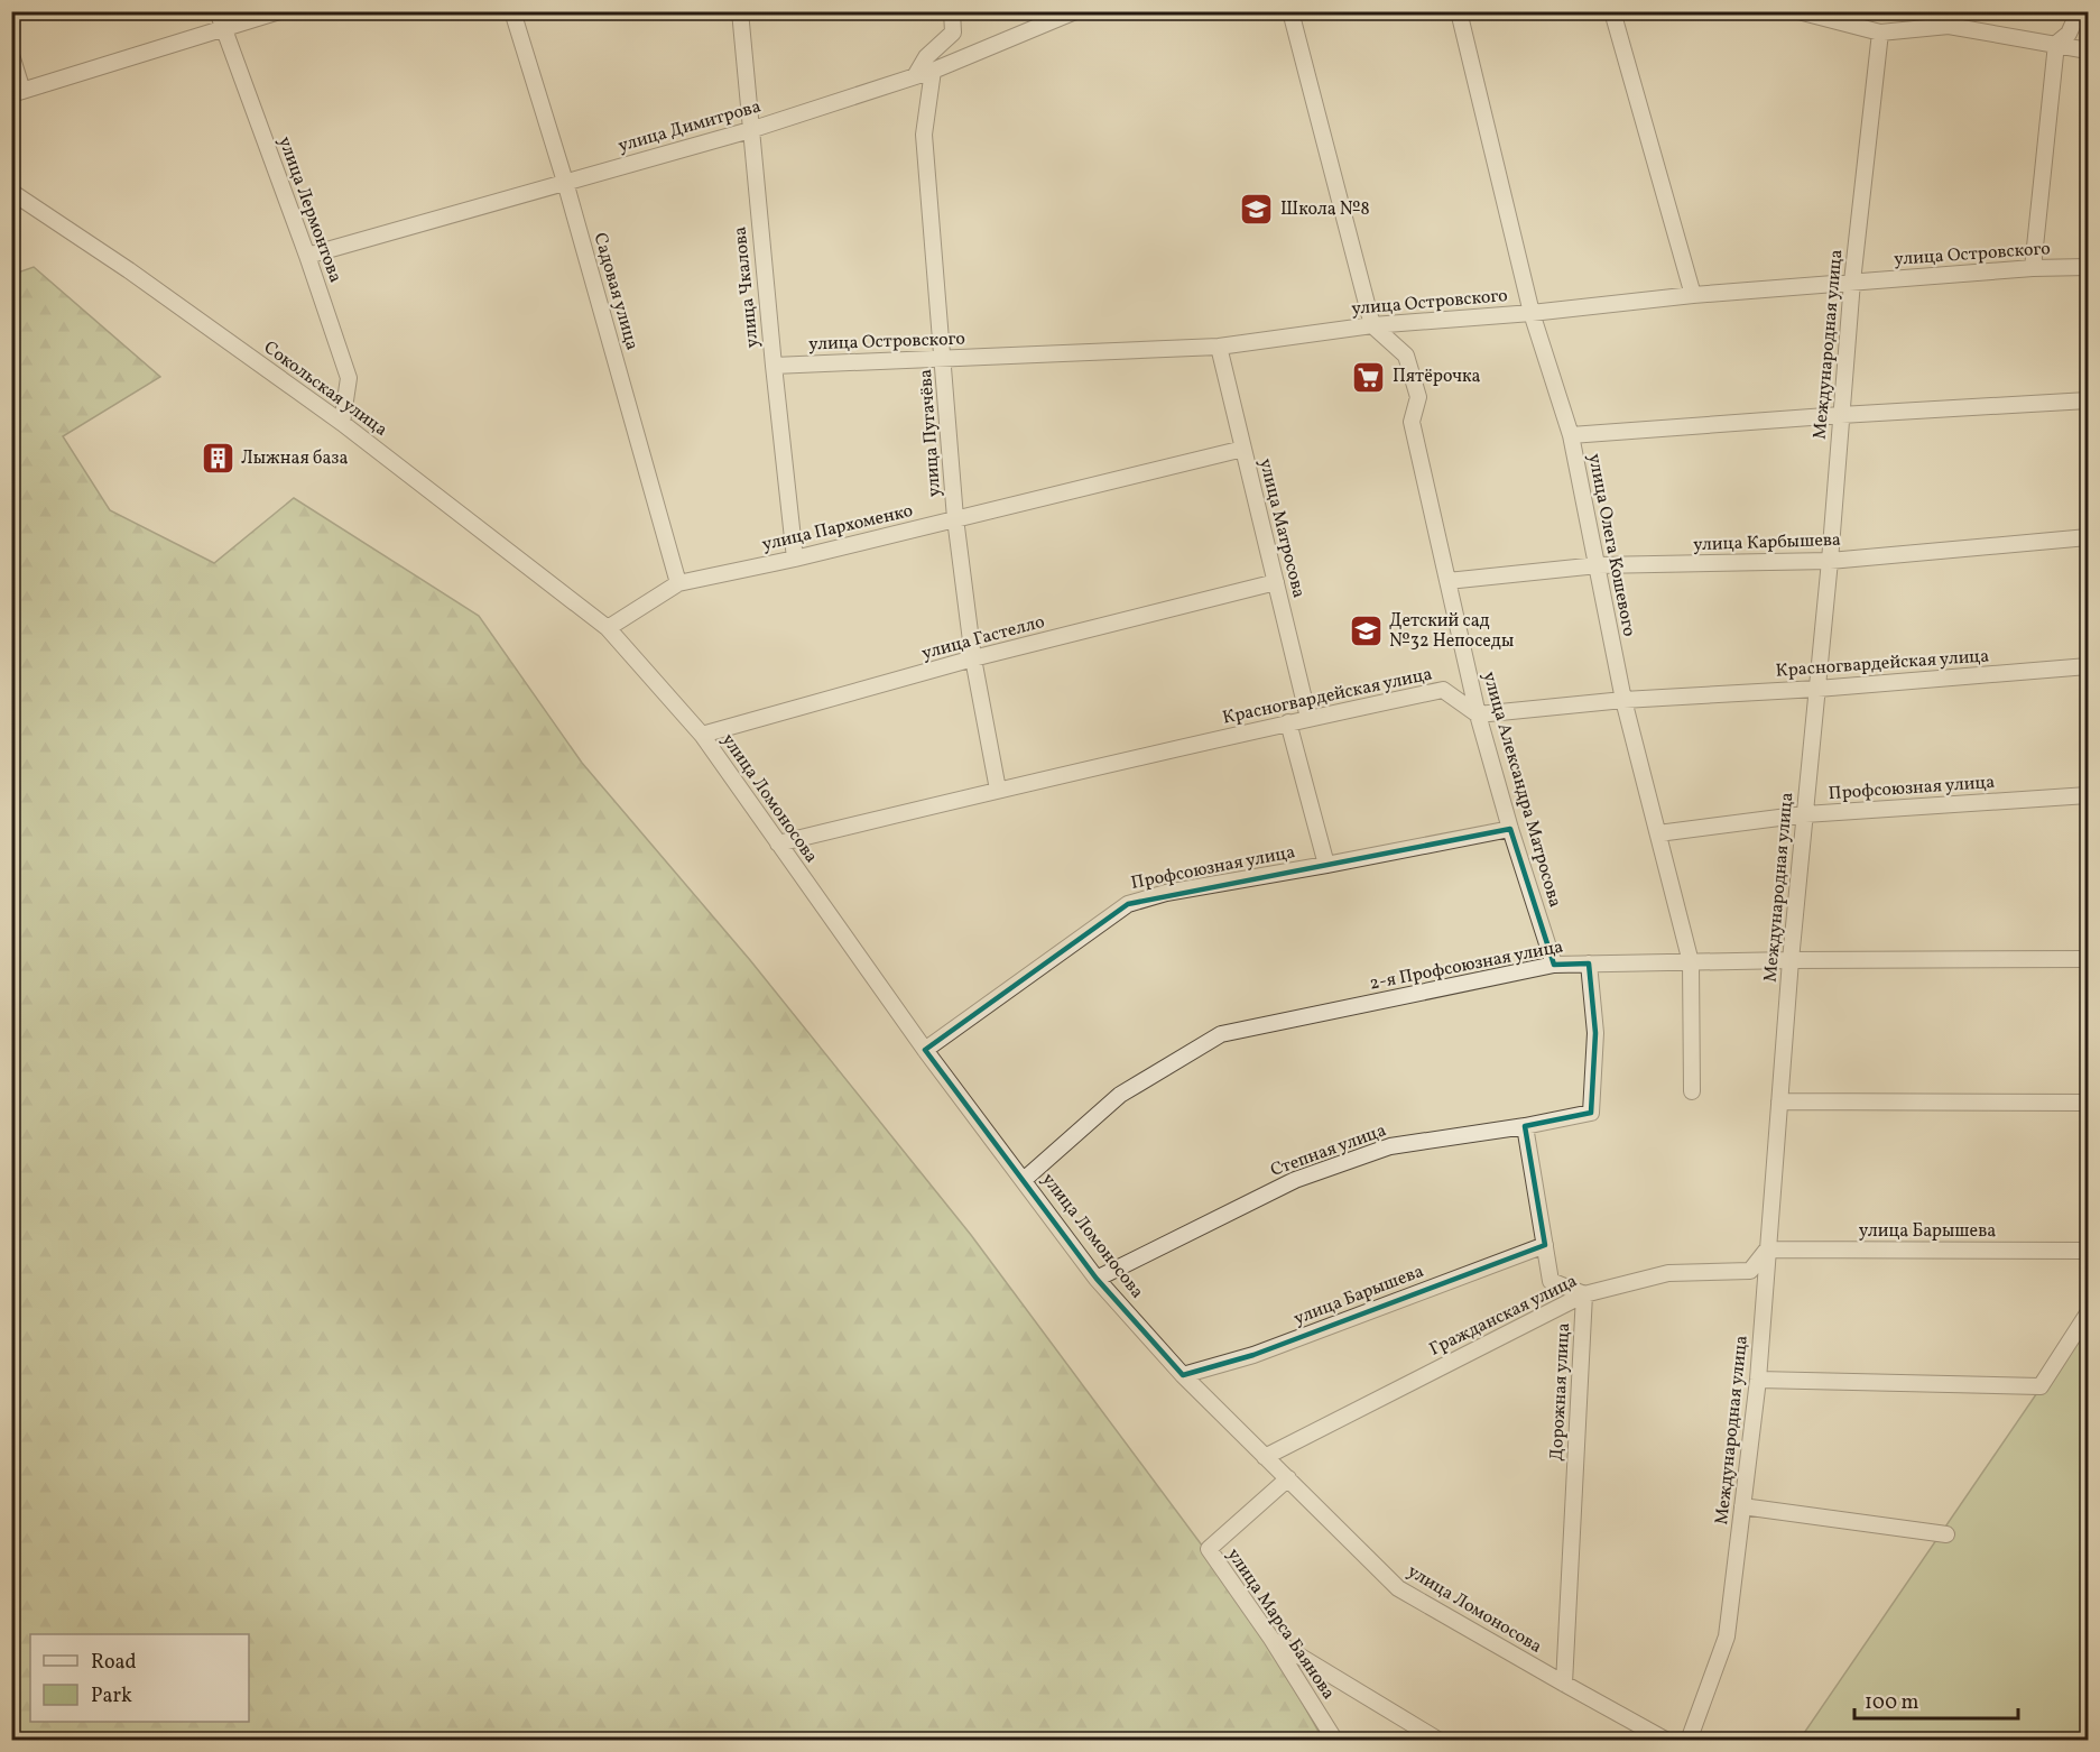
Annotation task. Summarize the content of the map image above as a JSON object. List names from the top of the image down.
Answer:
{
  "streets": {
    "street": [
      "улица Димитрова",
      "улица Лермонтова",
      "улица Островского",
      "улица Чкалова",
      "Садовая улица",
      "Международная улица",
      "Сокольская улица",
      "улица Пугачёва",
      "улица Пархоменко",
      "улица Матросова",
      "улица Карбышева",
      "улица Олега Кошевого",
      "улица Гастелло",
      "Красногвардейская улица",
      "Профсоюзная улица",
      "улица Александра Матросова",
      "улица Ломоносова",
      "2-я Профсоюзная улица",
      "Степная улица",
      "улица Барышева",
      "Гражданская улица",
      "Дорожная улица",
      "улица Марса Баянова"
    ]
  },
  "crossings": [
    ["улица Димитрова", "улица Лермонтова"],
    ["улица Димитрова", "улица Чкалова"],
    ["улица Димитрова", "Садовая улица"],
    ["улица Димитрова", "улица Пугачёва"],
    ["улица Лермонтова", "Сокольская улица"],
    ["улица Островского", "улица Чкалова"],
    ["улица Островского", "Международная улица"],
    ["улица Островского", "улица Пугачёва"],
    ["улица Островского", "улица Матросова"],
    ["улица Островского", "улица Олега Кошевого"],
    ["улица Островского", "улица Александра Матросова"],
    ["улица Чкалова", "улица Пархоменко"],
    ["Садовая улица", "улица Пархоменко"],
    ["Международная улица", "улица Карбышева"],
    ["Международная улица", "Красногвардейская улица"],
    ["Международная улица", "Профсоюзная улица"],
    ["Международная улица", "2-я Профсоюзная улица"],
    ["Международная улица", "улица Барышева"],
    ["Международная улица", "Гражданская улица"],
    ["Сокольская улица", "улица Пархоменко"],
    ["Сокольская улица", "улица Ломоносова"],
    ["улица Пугачёва", "улица Пархоменко"],
    ["улица Пугачёва", "улица Гастелло"],
    ["улица Пугачёва", "Красногвардейская улица"],
    ["улица Пархоменко", "улица Матросова"],
    ["улица Пархоменко", "улица Ломоносова"],
    ["улица Матросова", "улица Гастелло"],
    ["улица Матросова", "Красногвардейская улица"],
    ["улица Карбышева", "улица Олега Кошевого"],
    ["улица Карбышева", "улица Александра Матросова"],
    ["улица Олега Кошевого", "Красногвардейская улица"],
    ["улица Олега Кошевого", "Профсоюзная улица"],
    ["улица Олега Кошевого", "2-я Профсоюзная улица"],
    ["улица Гастелло", "улица Ломоносова"],
    ["Красногвардейская улица", "улица Александра Матросова"],
    ["Красногвардейская улица", "улица Ломоносова"],
    ["Профсоюзная улица", "улица Александра Матросова"],
    ["Профсоюзная улица", "улица Ломоносова"],
    ["улица Александра Матросова", "2-я Профсоюзная улица"],
    ["улица Ломоносова", "2-я Профсоюзная улица"],
    ["улица Ломоносова", "Степная улица"],
    ["улица Ломоносова", "улица Барышева"],
    ["улица Ломоносова", "Гражданская улица"],
    ["улица Ломоносова", "Дорожная улица"],
    ["улица Ломоносова", "улица Марса Баянова"],
    ["2-я Профсоюзная улица", "Степная улица"],
    ["улица Барышева", "Гражданская улица"],
    ["Гражданская улица", "Дорожная улица"]
  ],
  "places": {
    "school or university": ["Школа №8", "Детский сад №32 Непоседы"],
    "supermarket": ["Пятёрочка"],
    "building": ["Лыжная база"]
  },
  "legend": ["Road", "Park"],
  "scale_bar": "100 m"
}
